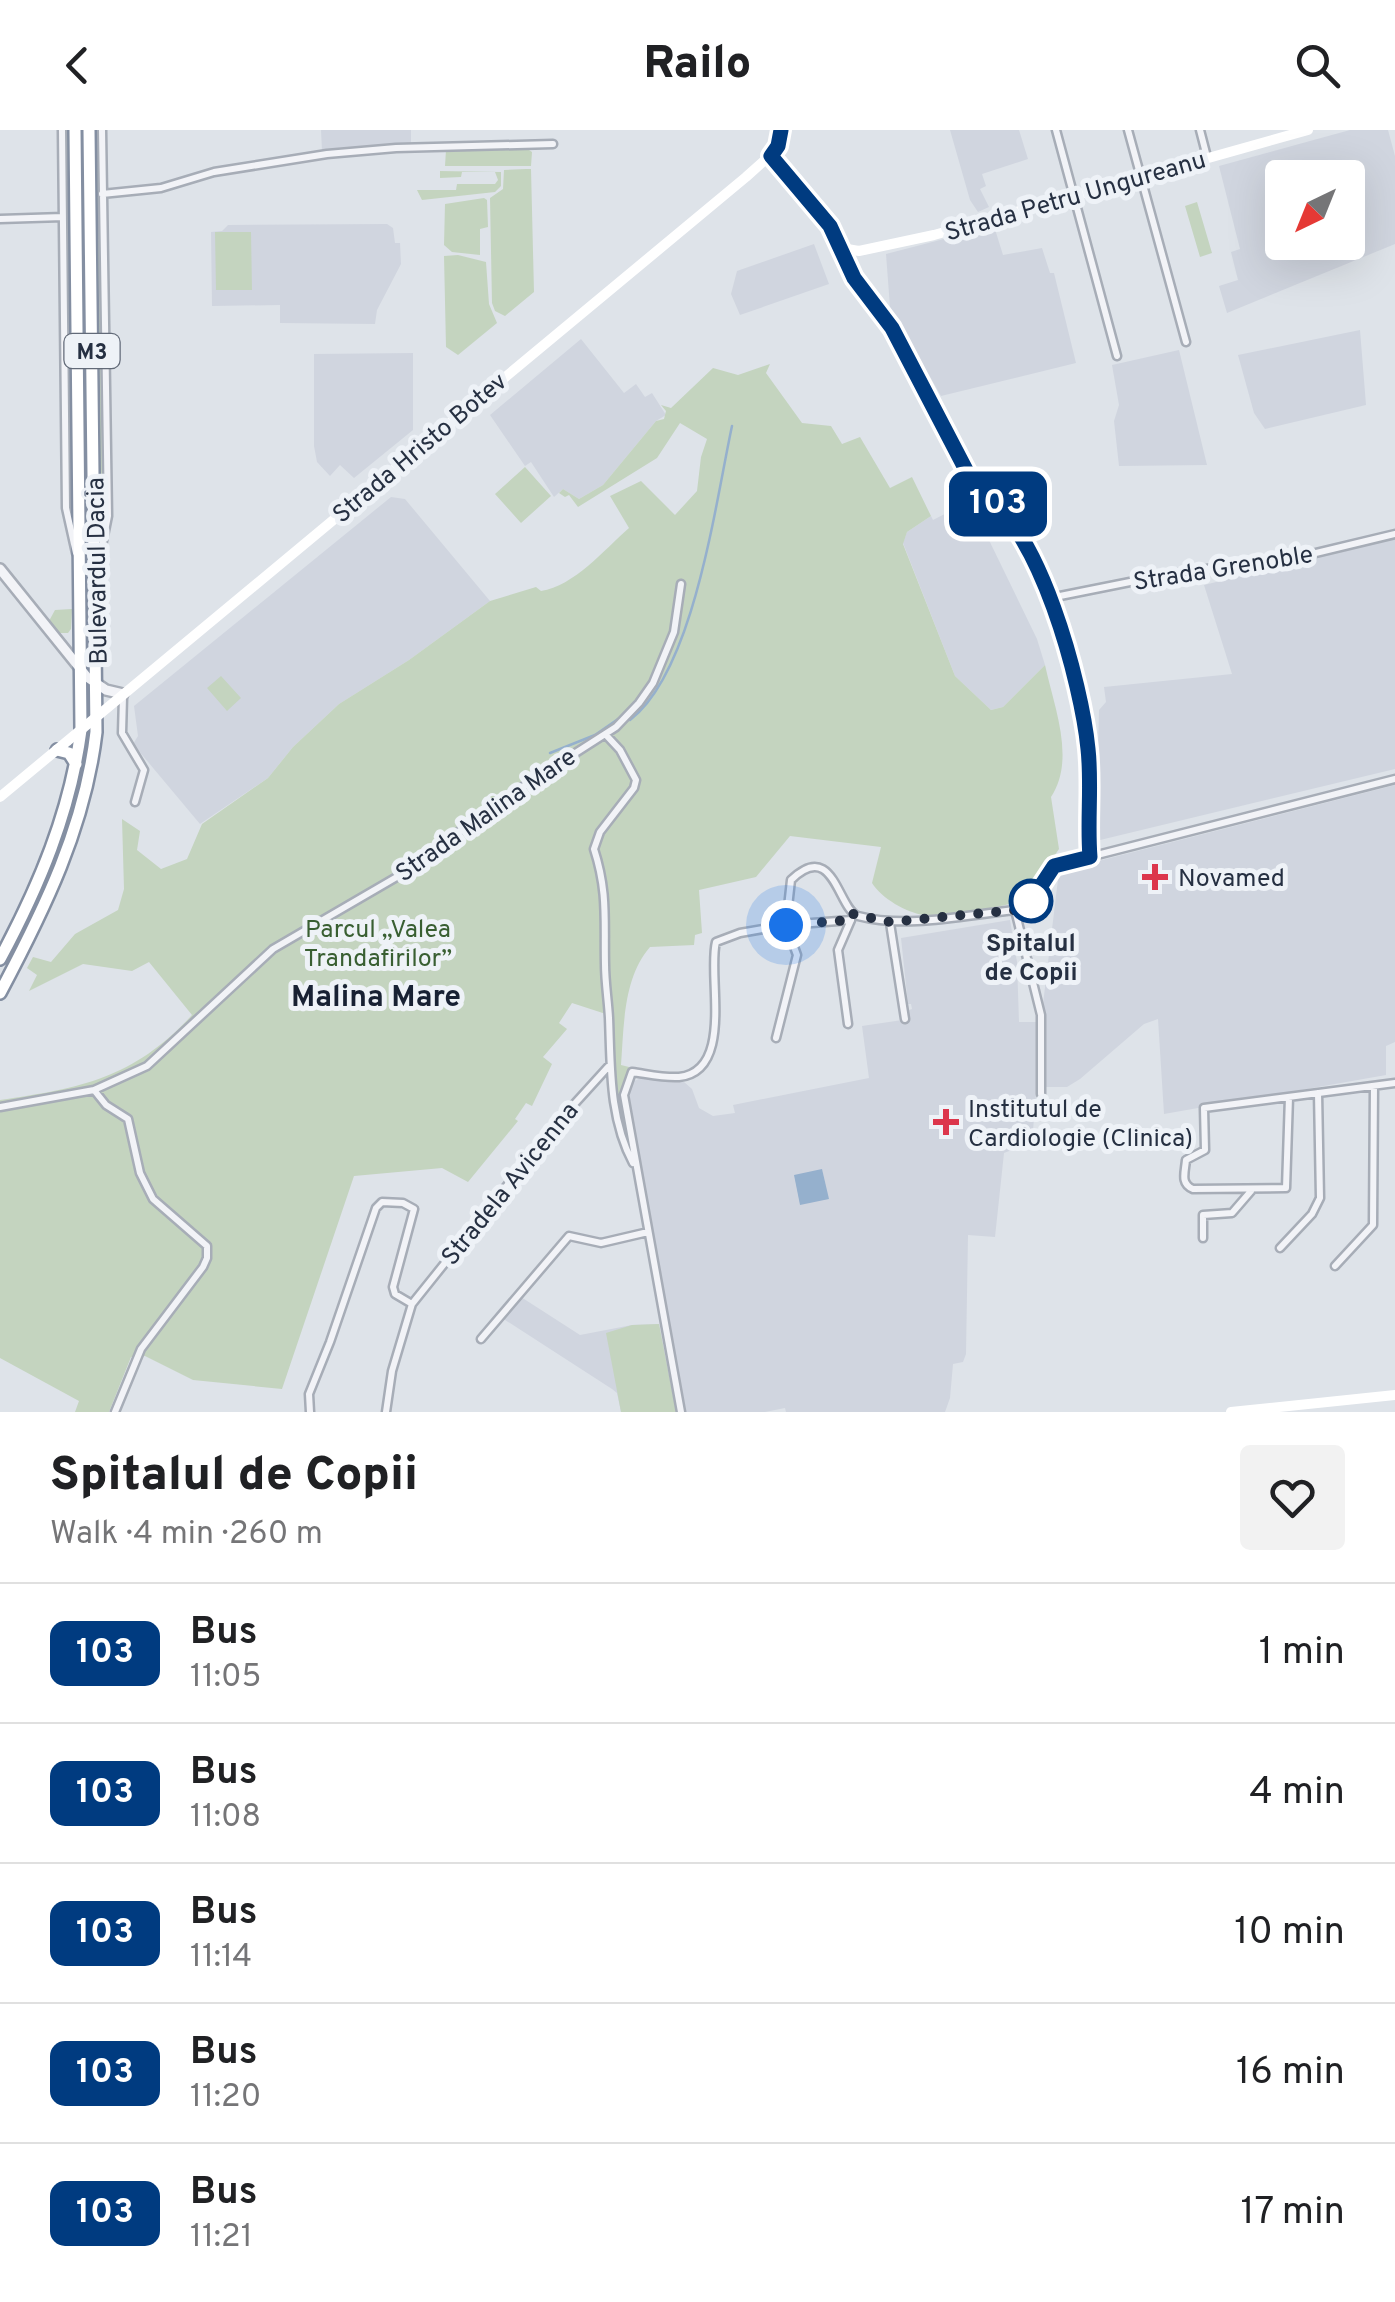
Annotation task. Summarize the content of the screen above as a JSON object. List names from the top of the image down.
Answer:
{
  "streets": {
    "highway": ["M3", "Bulevardul Dacia"],
    "main road": ["Strada Petru Ungureanu", "Strada Hristo Botev"],
    "street": ["Strada Grenoble", "Strada Malina Mare", "Stradela Avicenna"]
  },
  "crossings": [
    ["Strada Hristo Botev", "Bulevardul Dacia"]
  ],
  "districts": ["Malina Mare"],
  "parks": ["Parcul „Valea Trandafirilor”"],
  "places": {
    "health": ["Novamed", "Institutul de Cardiologie (Clinica)"],
    "other": ["Spitalul de Copii"]
  },
  "lines": ["bus line 103"],
  "north": "bottom left",
  "page": {
    "header": "Railo",
    "on_map": "103",
    "heading": ["Spitalul de Copii", "Walk · 4 min · 260 m"],
    "list": [
      {
        "mark": "103",
        "name": "Bus",
        "note": "11:05",
        "value": "1 min"
      },
      {
        "mark": "103",
        "name": "Bus",
        "note": "11:08",
        "value": "4 min"
      },
      {
        "mark": "103",
        "name": "Bus",
        "note": "11:14",
        "value": "10 min"
      },
      {
        "mark": "103",
        "name": "Bus",
        "note": "11:20",
        "value": "16 min"
      },
      {
        "mark": "103",
        "name": "Bus",
        "note": "11:21",
        "value": "17 min"
      }
    ]
  }
}
